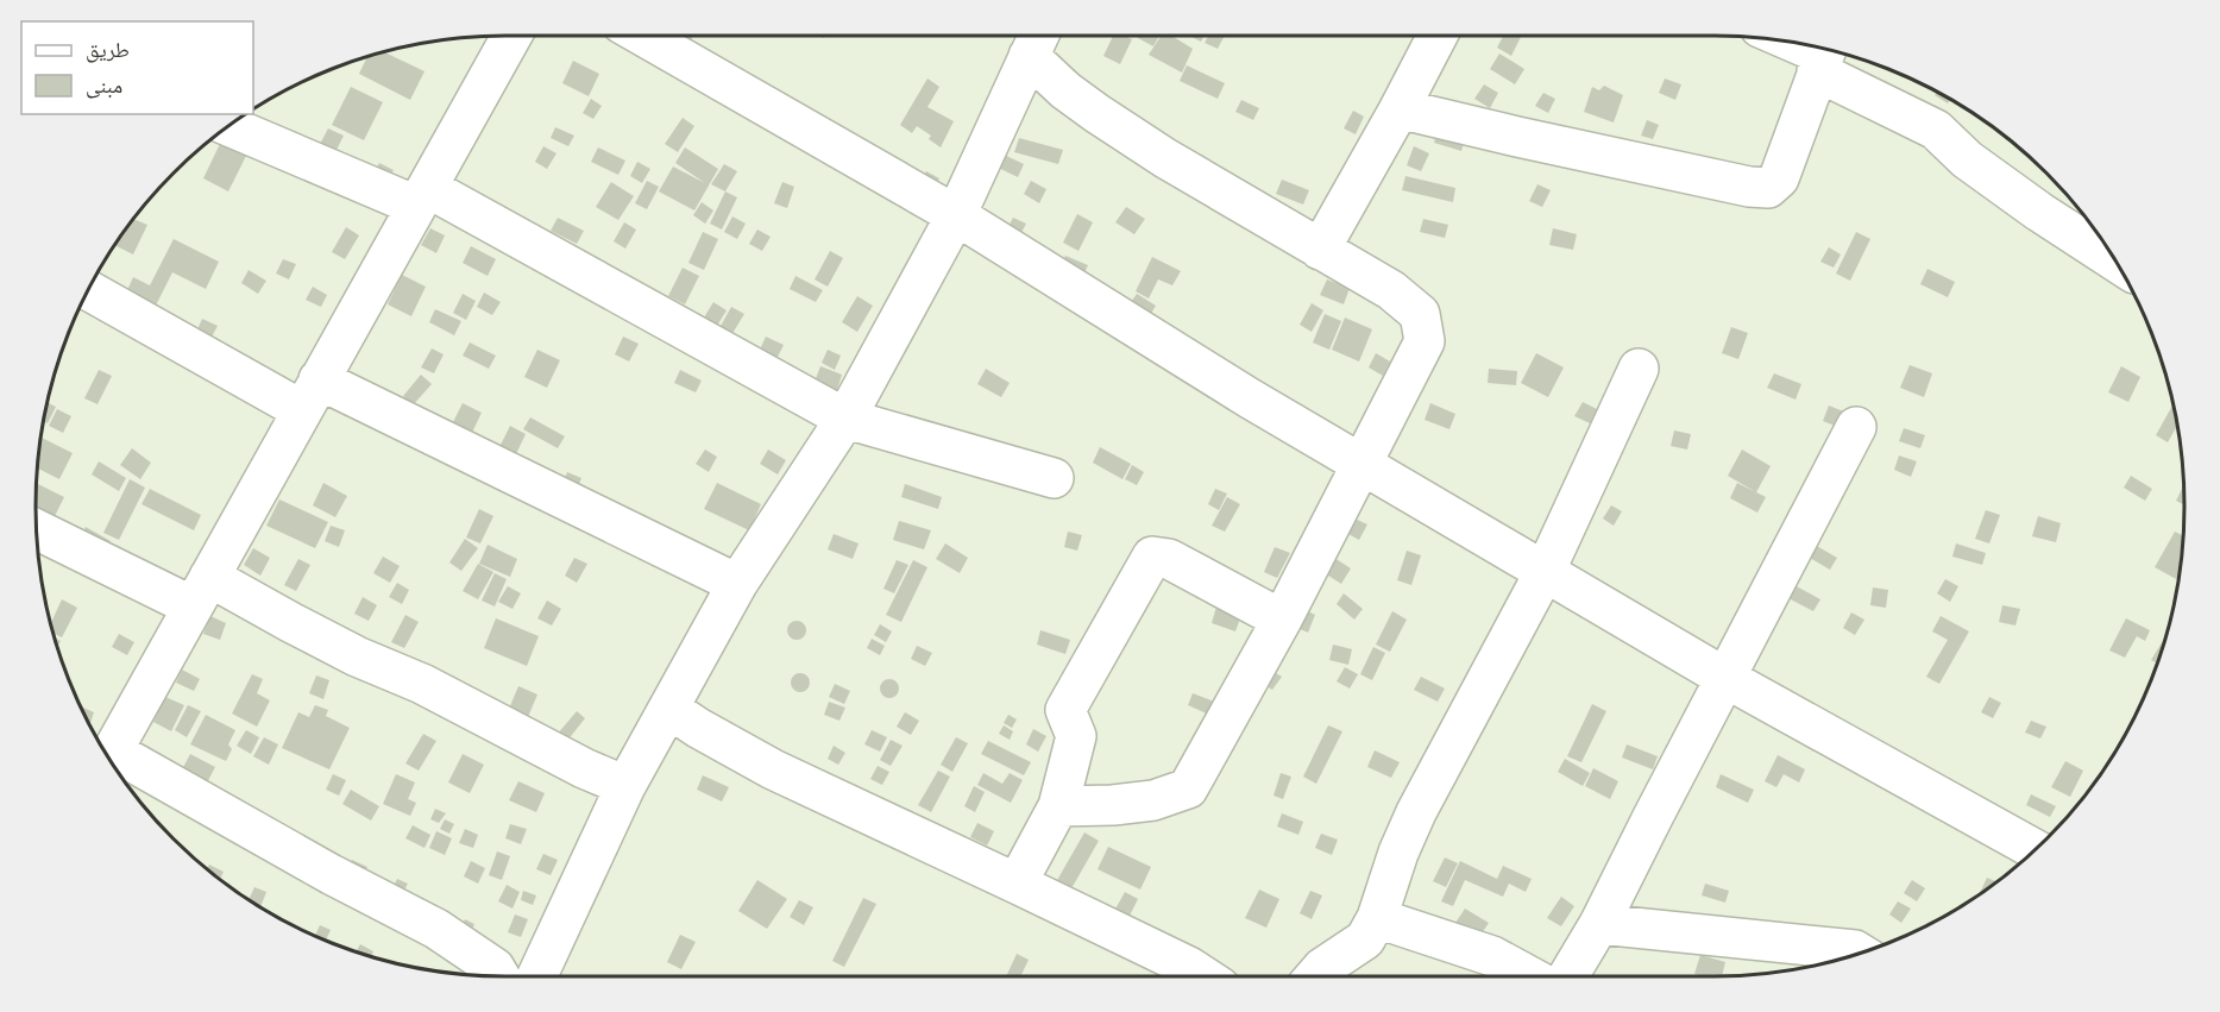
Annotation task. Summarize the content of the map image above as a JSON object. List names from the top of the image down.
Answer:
{
  "legend": ["طريق", "مبنى"]
}
